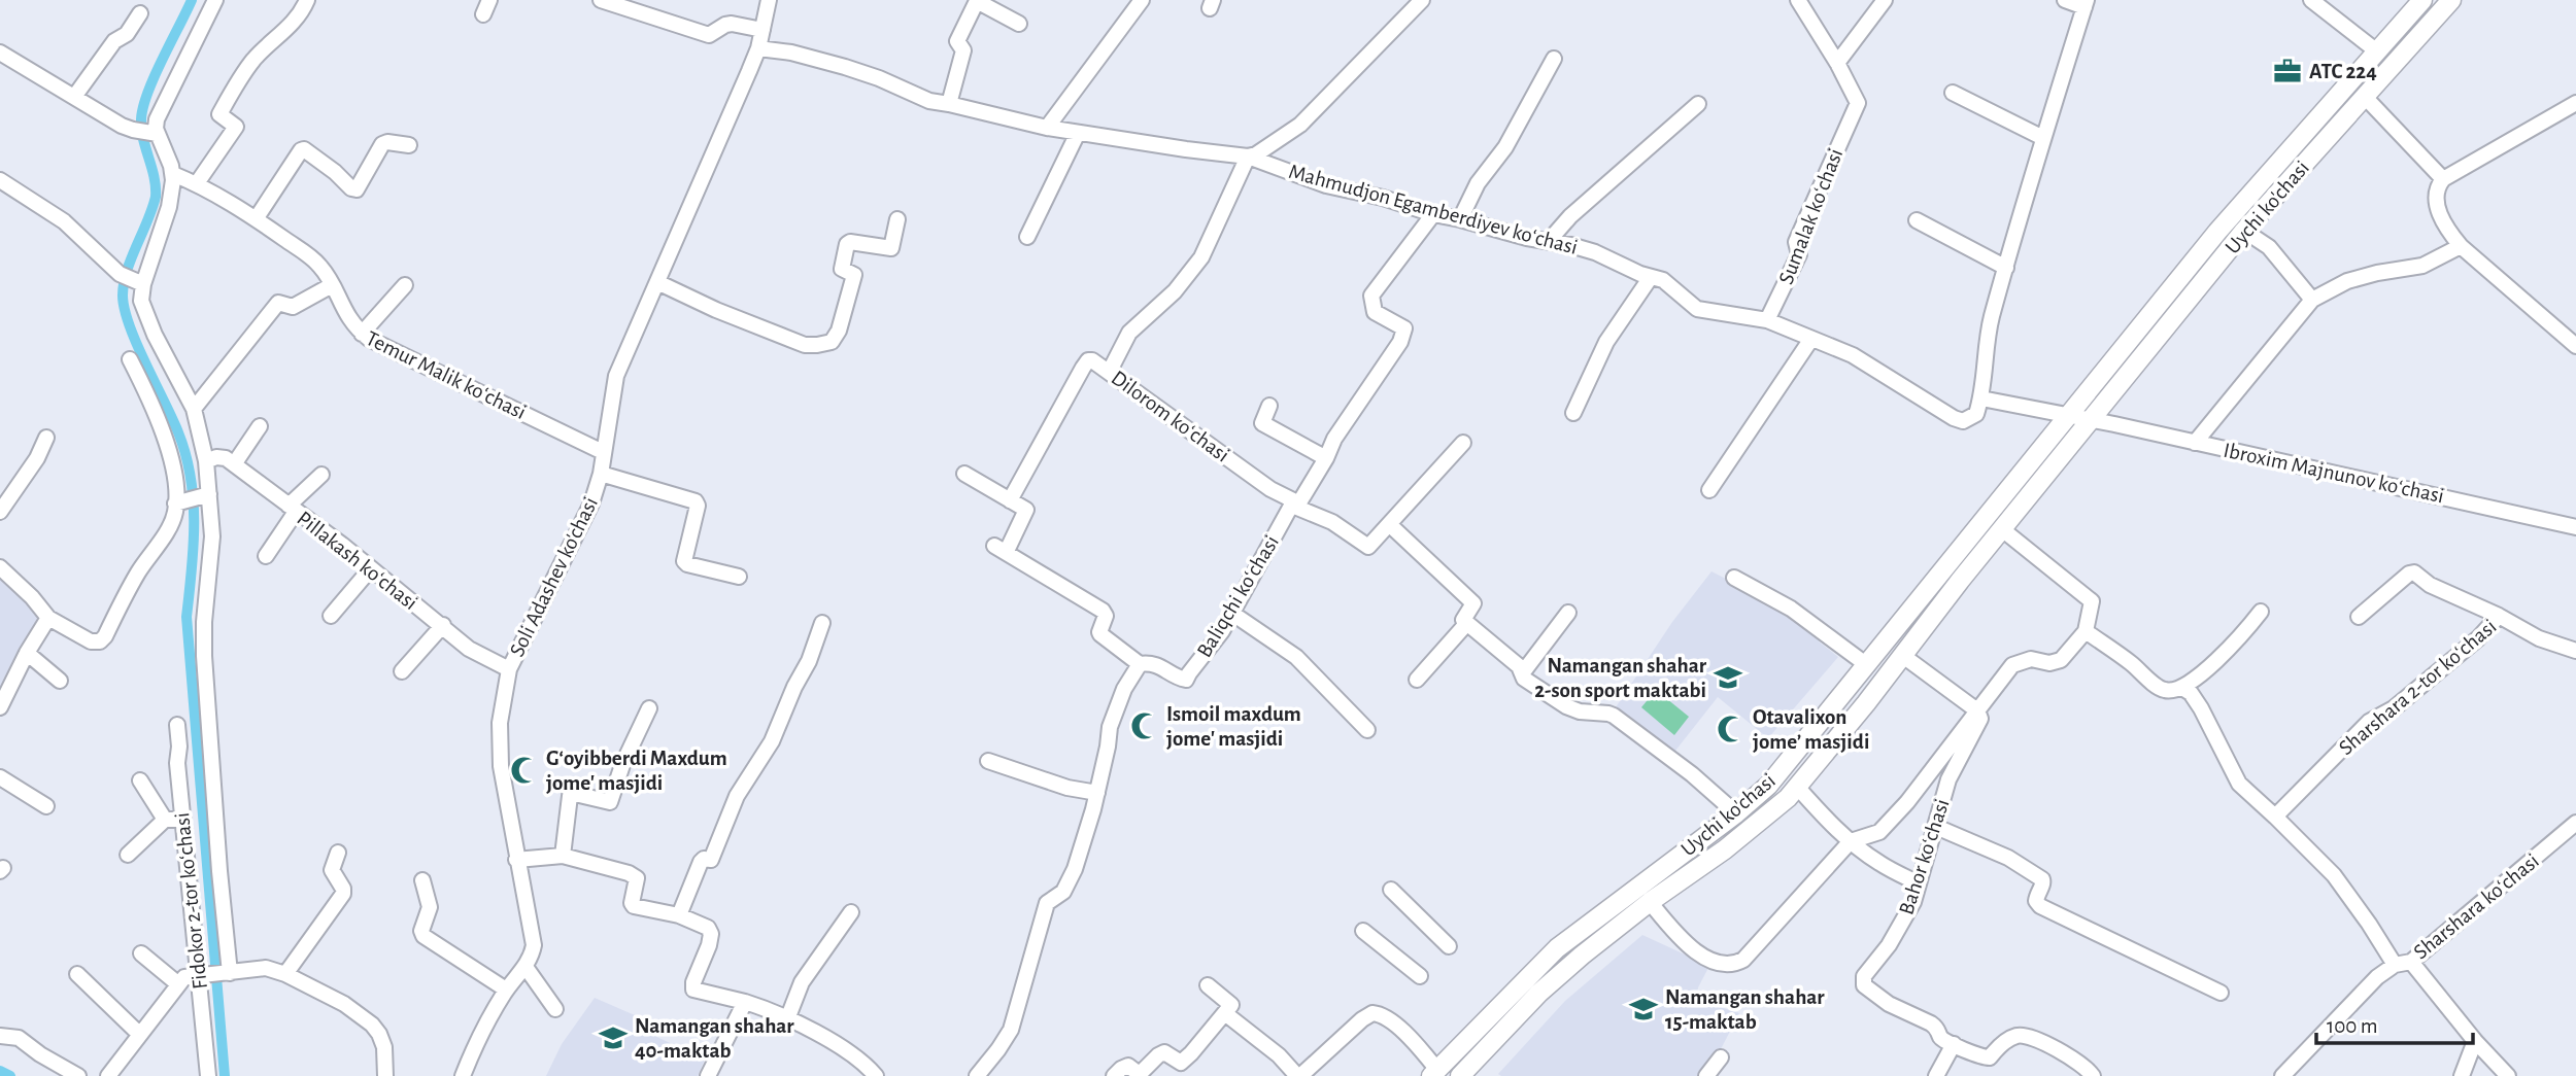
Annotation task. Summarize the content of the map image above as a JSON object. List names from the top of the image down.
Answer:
{
  "streets": {
    "main road": ["Uychi ko'chasi"],
    "street": [
      "Mahmudjon Egamberdiyev koʻchasi",
      "Sumalak koʻchasi",
      "Temur Malik koʻchasi",
      "Dilorom koʻchasi",
      "Ibroxim Majnunov koʻchasi",
      "Pillakash koʻchasi",
      "Soli Adashev ko'chasi",
      "Baliqchi koʻchasi",
      "Sharshara 2-tor koʻchasi",
      "Bahor koʻchasi",
      "Fidokor 2-tor koʻchasi",
      "Sharshara koʻchasi"
    ]
  },
  "crossings": [
    ["Uychi ko'chasi", "Ibroxim Majnunov koʻchasi"],
    ["Mahmudjon Egamberdiyev koʻchasi", "Sumalak koʻchasi"],
    ["Mahmudjon Egamberdiyev koʻchasi", "Soli Adashev ko'chasi"],
    ["Mahmudjon Egamberdiyev koʻchasi", "Baliqchi koʻchasi"],
    ["Temur Malik koʻchasi", "Soli Adashev ko'chasi"],
    ["Dilorom koʻchasi", "Baliqchi koʻchasi"],
    ["Pillakash koʻchasi", "Soli Adashev ko'chasi"]
  ],
  "places": {
    "office": ["ATC 224"],
    "school or university": ["Namangan shahar 2-son sport maktabi", "Namangan shahar 15-maktab", "Namangan shahar 40-maktab"],
    "mosque": ["Ismoil maxdum jome' masjidi", "Otavalixon jome’ masjidi", "Gʻoyibberdi Maxdum jome' masjidi"]
  },
  "scale_bar": "100 m"
}
